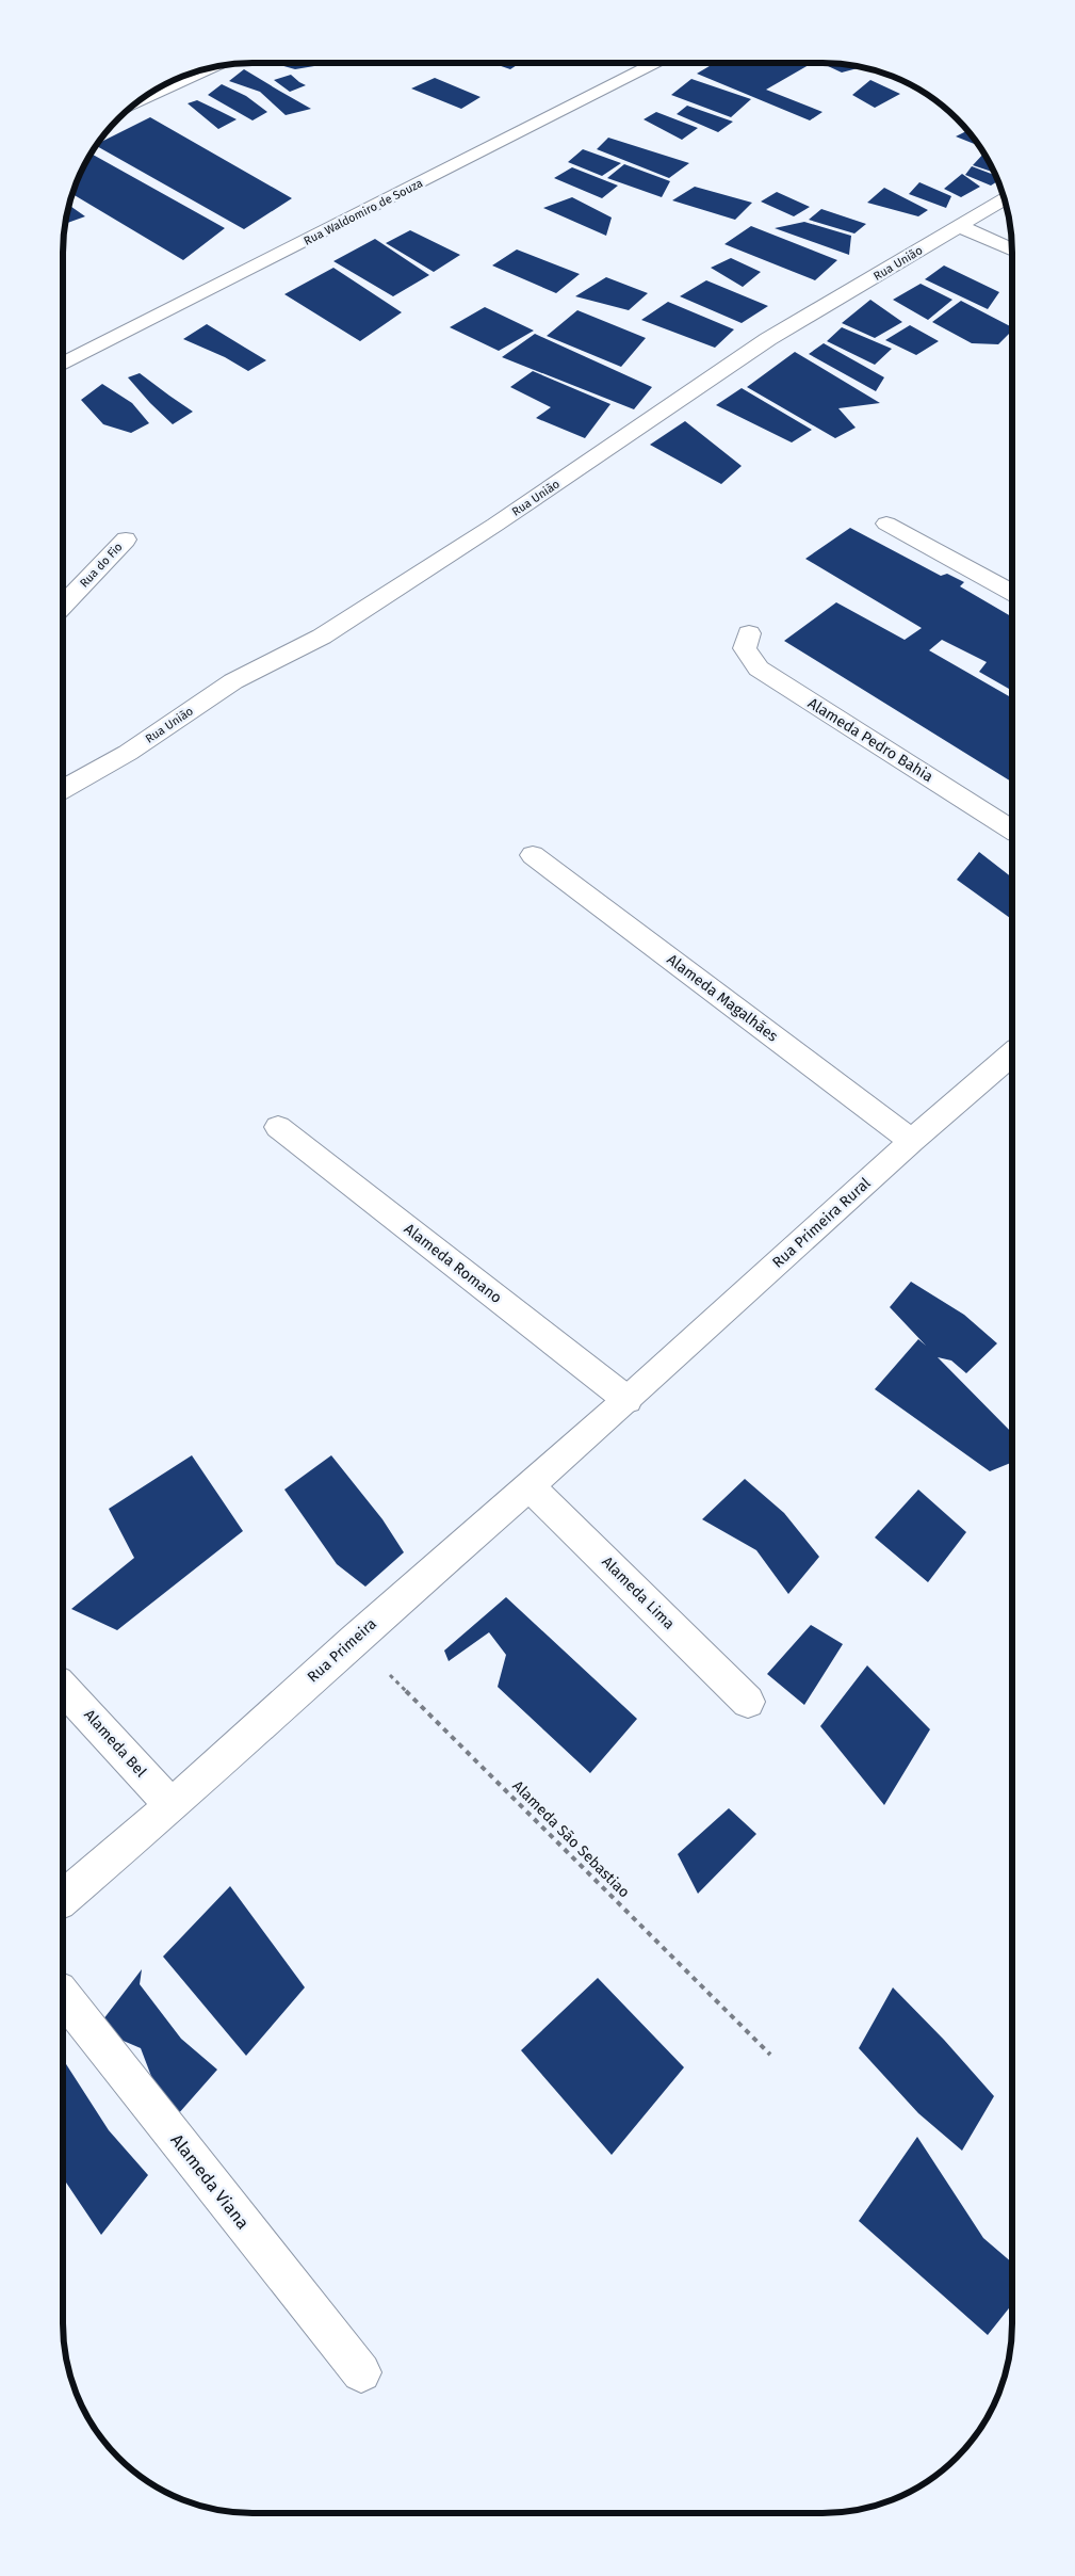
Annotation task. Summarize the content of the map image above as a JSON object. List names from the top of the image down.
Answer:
{
  "streets": {
    "street": [
      "Rua Waldomiro de Souza",
      "Rua União",
      "Rua do Fio",
      "Alameda Pedro Bahia",
      "Alameda Magalhães",
      "Rua Primeira Rural",
      "Alameda Romano",
      "Alameda Lima",
      "Rua Primeira",
      "Alameda Bel",
      "Alameda Viana"
    ],
    "path": ["Alameda São Sebastiao"]
  },
  "crossings": [
    ["Alameda Magalhães", "Rua Primeira Rural"],
    ["Rua Primeira Rural", "Alameda Romano"],
    ["Rua Primeira Rural", "Rua Primeira"],
    ["Alameda Romano", "Rua Primeira"],
    ["Alameda Lima", "Rua Primeira"],
    ["Rua Primeira", "Alameda Bel"],
    ["Rua Primeira", "Alameda São Sebastiao"]
  ]
}
